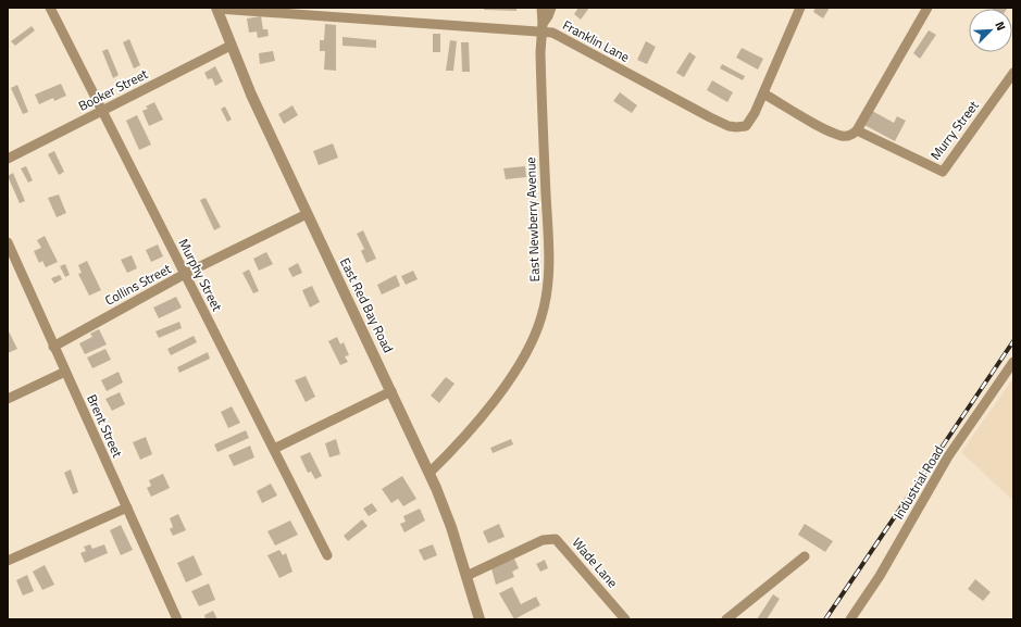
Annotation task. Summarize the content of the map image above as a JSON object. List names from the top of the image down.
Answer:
{
  "streets": {
    "street": [
      "Franklin Lane",
      "Booker Street",
      "Murry Street",
      "East Newberry Avenue",
      "Murphy Street",
      "Collins Street",
      "East Red Bay Road",
      "Brent Street",
      "Industrial Road",
      "Wade Lane"
    ]
  },
  "crossings": [
    ["Franklin Lane", "East Newberry Avenue"],
    ["Franklin Lane", "East Red Bay Road"],
    ["Booker Street", "Murphy Street"],
    ["Booker Street", "East Red Bay Road"],
    ["East Newberry Avenue", "East Red Bay Road"],
    ["Murphy Street", "Collins Street"],
    ["Collins Street", "East Red Bay Road"],
    ["Collins Street", "Brent Street"],
    ["East Red Bay Road", "Wade Lane"]
  ],
  "north": "top right"
}
